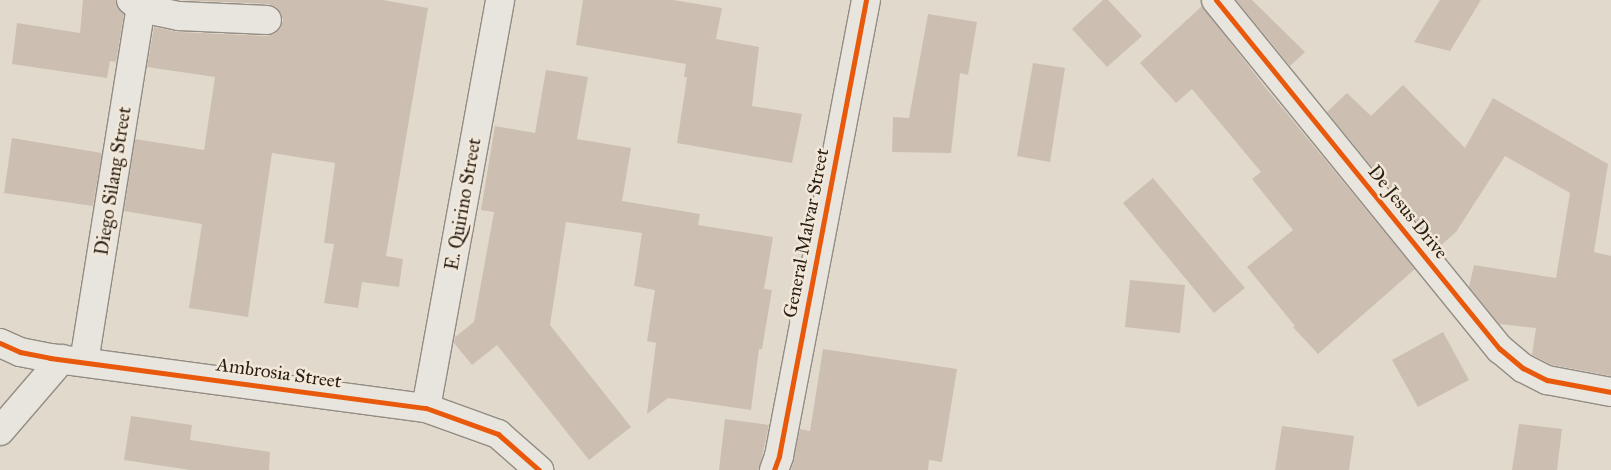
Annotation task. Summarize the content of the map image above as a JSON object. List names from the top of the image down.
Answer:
{
  "streets": {
    "street": [
      "Diego Silang Street",
      "E. Quirino Street",
      "De Jesus Drive",
      "General Malvar Street",
      "Ambrosia Street"
    ]
  },
  "crossings": [
    ["Diego Silang Street", "Ambrosia Street"],
    ["E. Quirino Street", "Ambrosia Street"]
  ]
}
